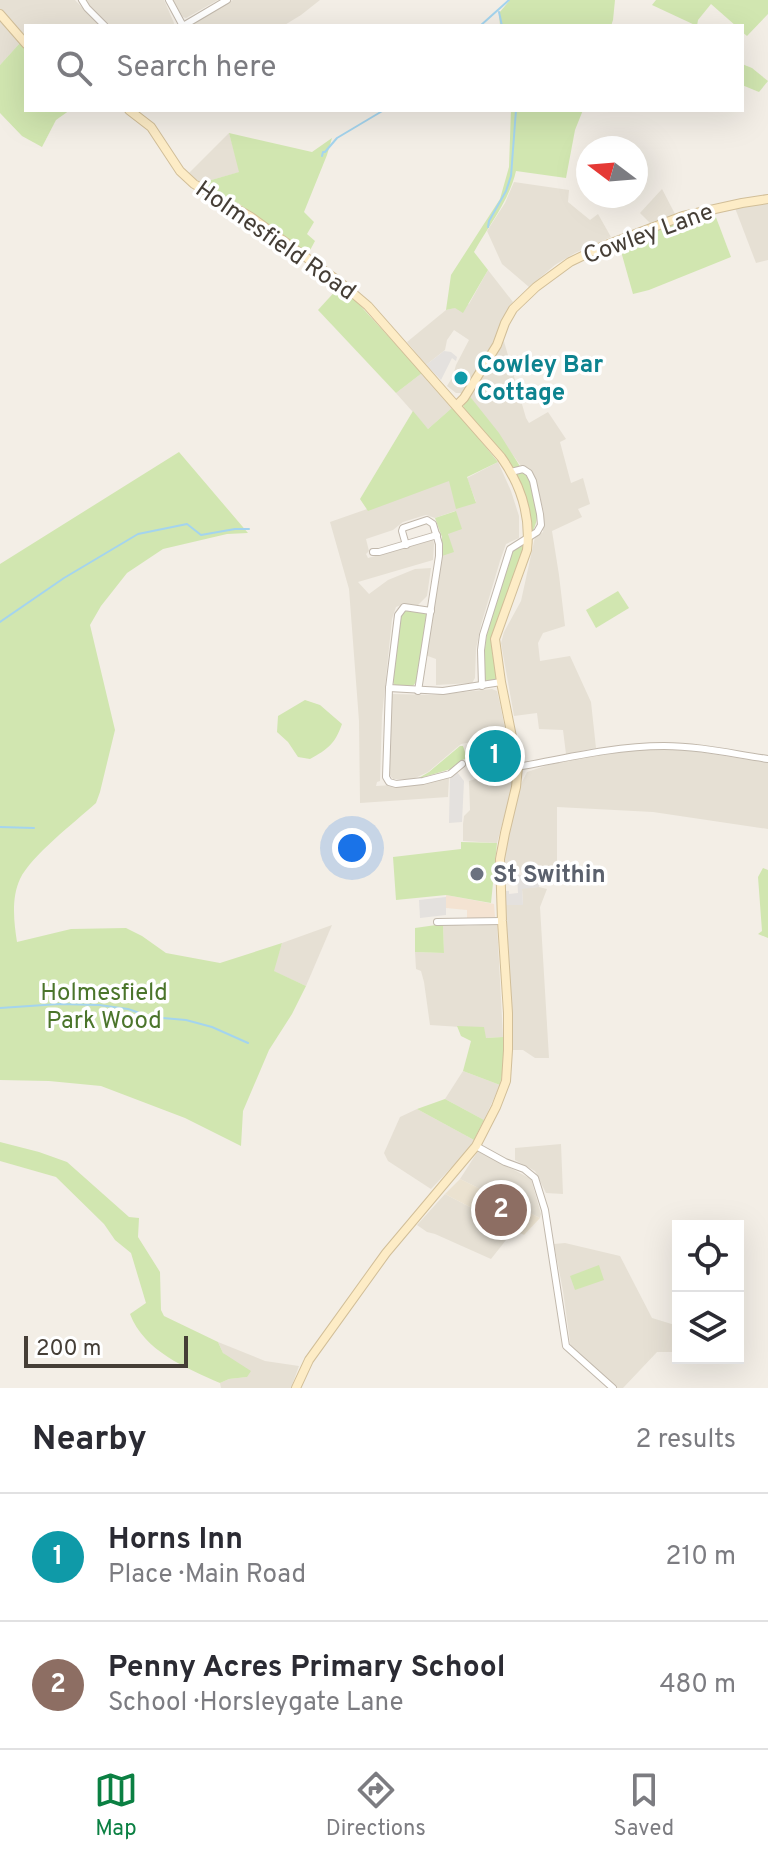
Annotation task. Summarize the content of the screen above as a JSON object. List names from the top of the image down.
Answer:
{
  "streets": {
    "main road": ["Cowley Lane", "Holmesfield Road"]
  },
  "crossings": [
    ["Cowley Lane", "Holmesfield Road"]
  ],
  "parks": ["Holmesfield Park Wood"],
  "places": ["Cowley Bar Cottage", "St Swithin"],
  "scale_bar": "200 m",
  "north": "left",
  "page": {
    "search": "Search here",
    "pins": ["1", "2"],
    "scale": "200 m",
    "heading": ["Nearby", "2 results"],
    "list": [
      {
        "mark": "1",
        "name": "Horns Inn",
        "note": "Place · Main Road",
        "value": "210 m"
      },
      {
        "mark": "2",
        "name": "Penny Acres Primary School",
        "note": "School · Horsleygate Lane",
        "value": "480 m"
      }
    ],
    "nav": ["Map", "Directions", "Saved"]
  }
}
